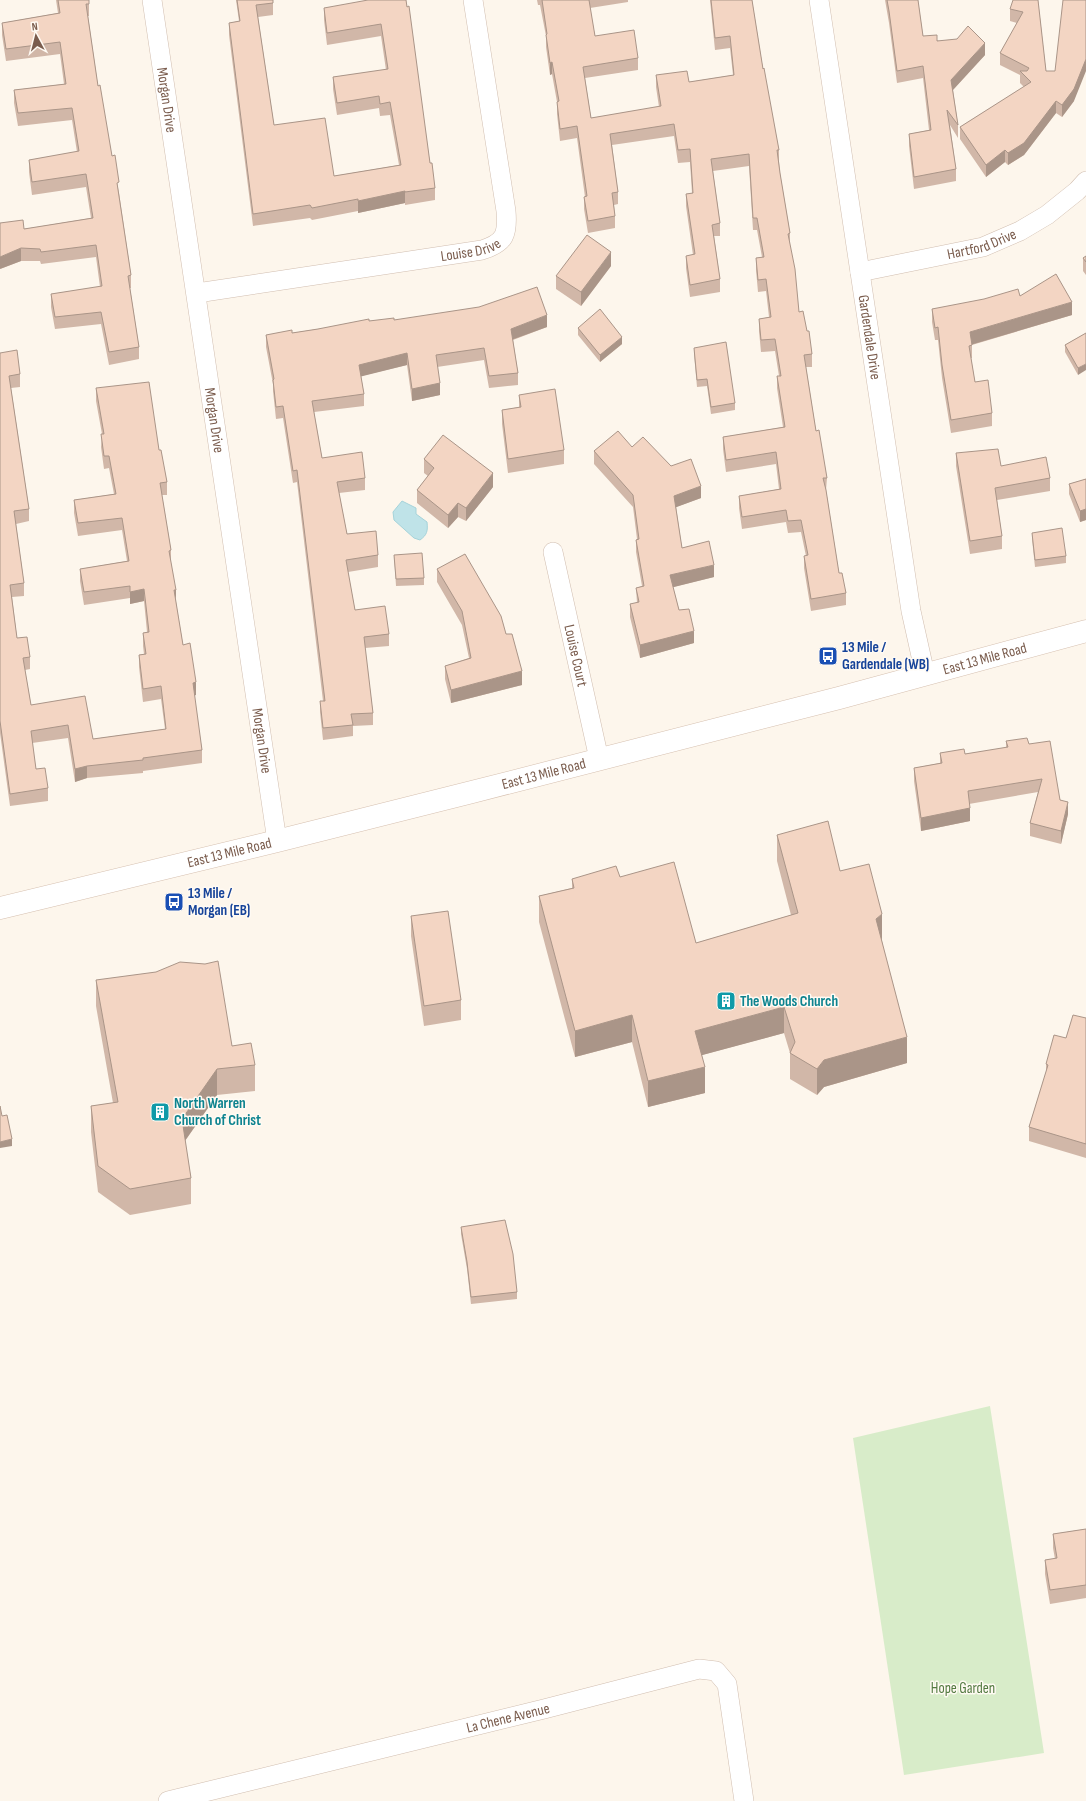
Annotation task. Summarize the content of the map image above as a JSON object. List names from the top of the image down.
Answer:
{
  "streets": {
    "main road": ["East 13 Mile Road"],
    "street": [
      "Morgan Drive",
      "Hartford Drive",
      "Louise Drive",
      "Gardendale Drive",
      "Louise Court",
      "La Chene Avenue"
    ]
  },
  "crossings": [
    ["Morgan Drive", "Louise Drive"],
    ["Morgan Drive", "East 13 Mile Road"],
    ["Hartford Drive", "Gardendale Drive"],
    ["Gardendale Drive", "East 13 Mile Road"],
    ["Louise Court", "East 13 Mile Road"]
  ],
  "parks": ["Hope Garden"],
  "places": {
    "bus stop": ["13 Mile / Gardendale (WB)", "13 Mile / Morgan (EB)"],
    "building": ["The Woods Church", "North Warren Church of Christ"]
  },
  "north": "top"
}
